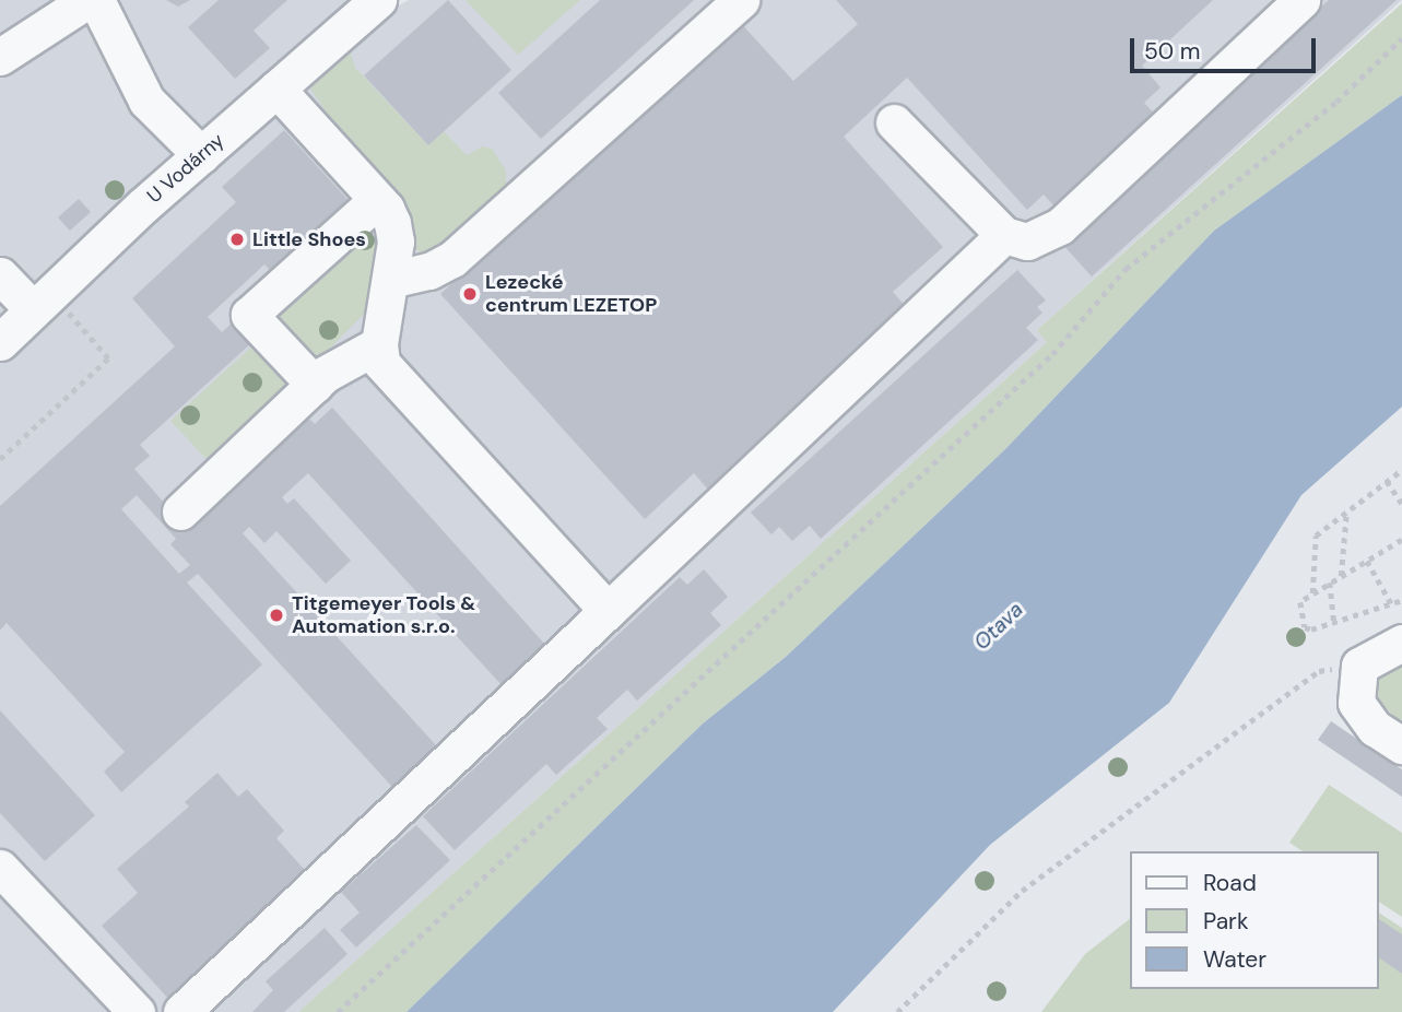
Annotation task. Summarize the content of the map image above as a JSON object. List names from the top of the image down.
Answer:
{
  "streets": {
    "street": ["U Vodárny"]
  },
  "water": ["Otava"],
  "places": ["Little Shoes", "Lezecké centrum LEZETOP", "Titgemeyer Tools & Automation s.r.o."],
  "legend": ["Road", "Park", "Water"],
  "scale_bar": "50 m"
}
